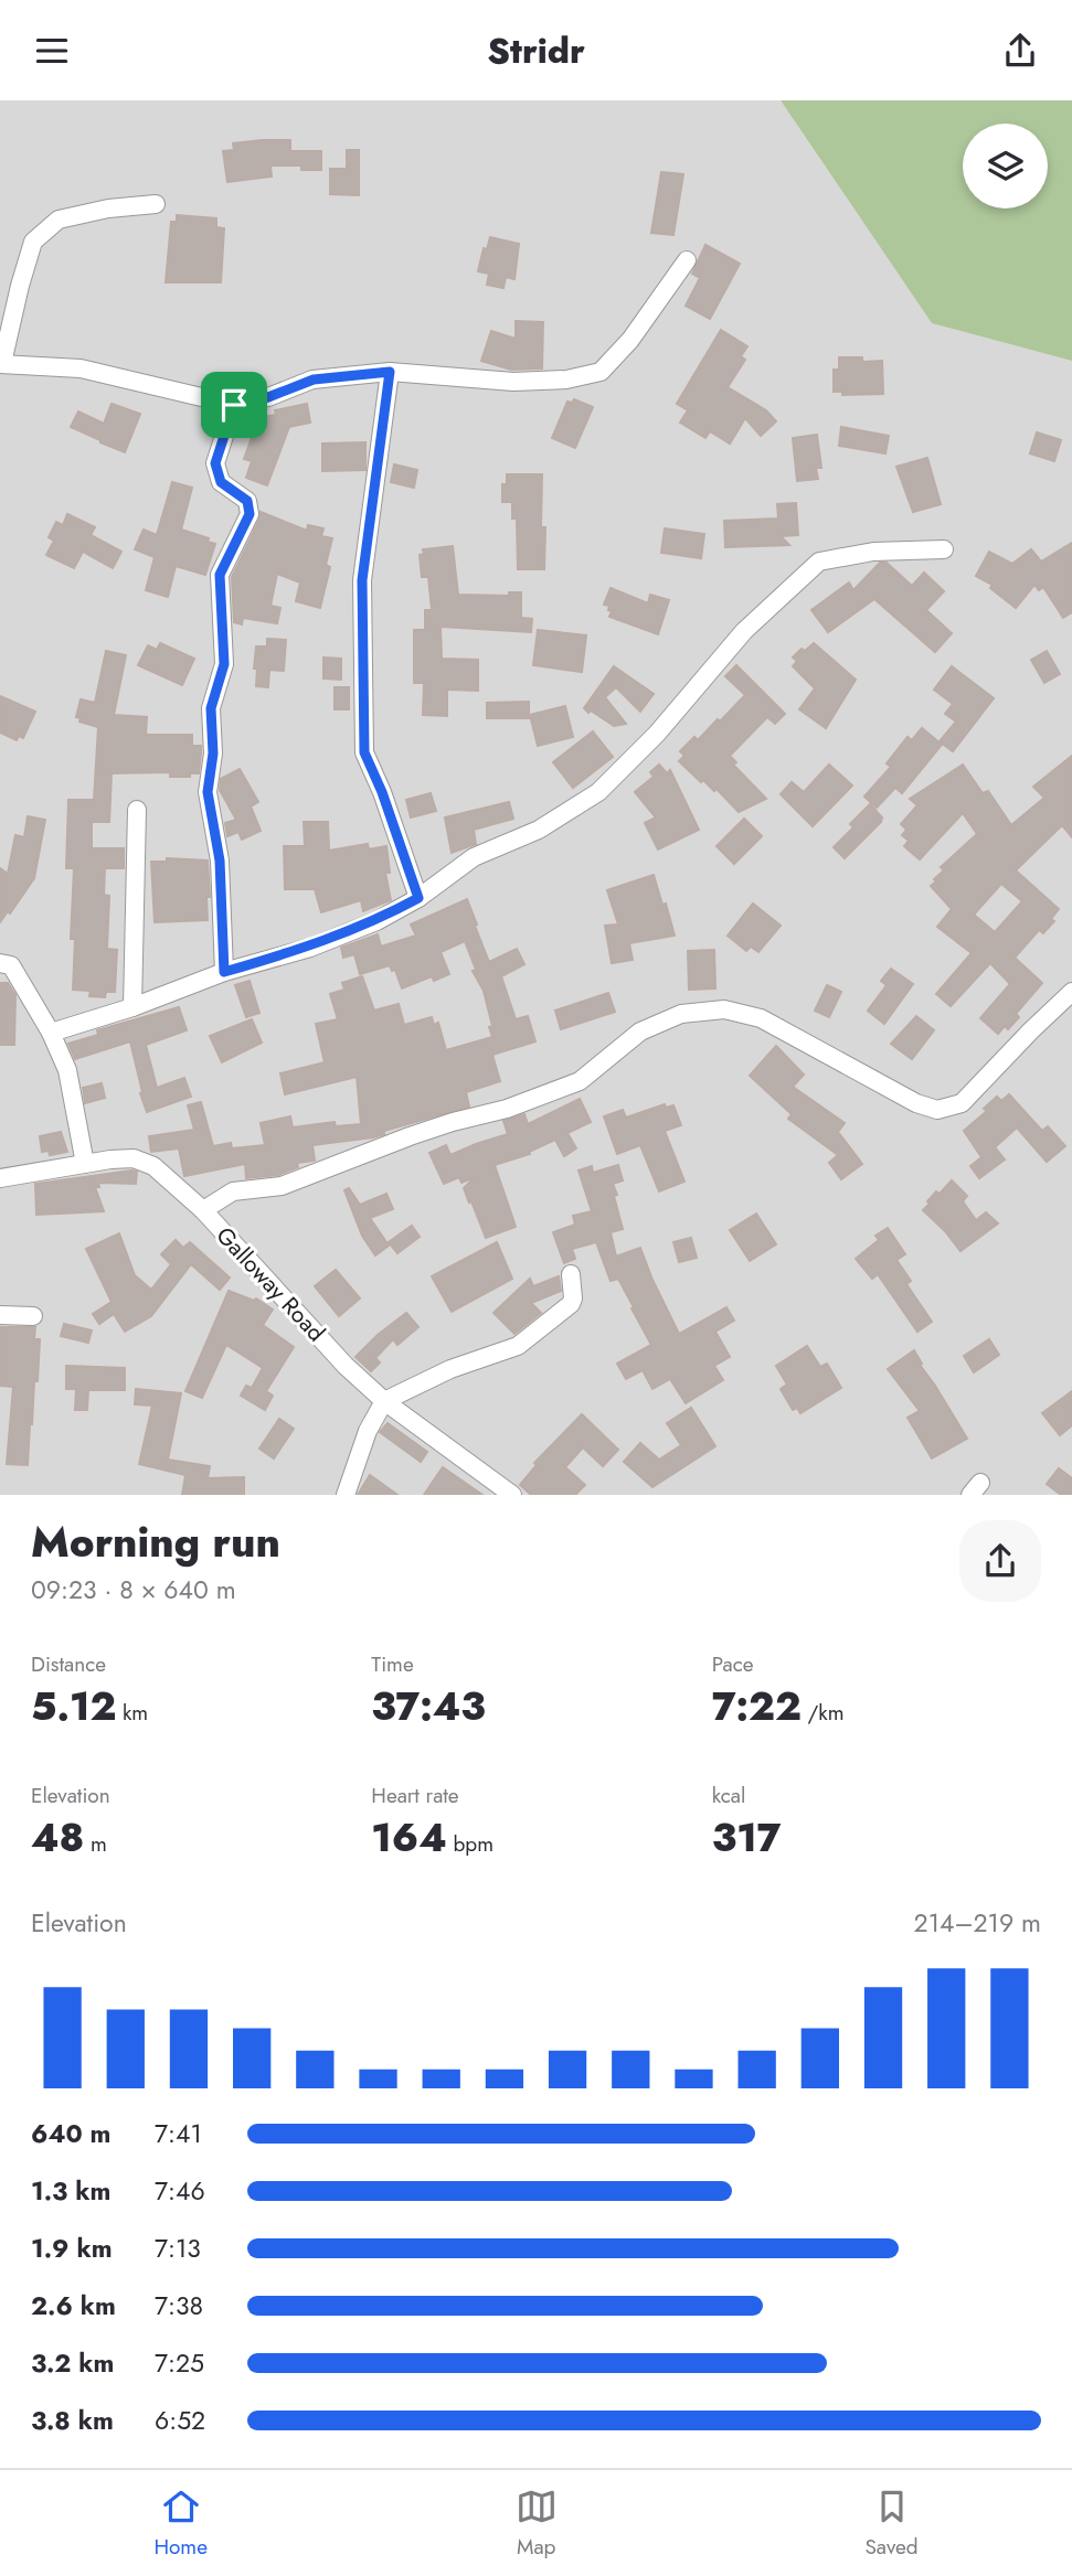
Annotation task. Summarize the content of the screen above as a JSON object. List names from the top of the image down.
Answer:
{
  "streets": {
    "street": ["Galloway Road"]
  },
  "page": {
    "header": "Stridr",
    "heading": ["Morning run", "09:23 · 8 × 640 m"],
    "stats": [
      ["Distance", "5.12 km"],
      ["Time", "37:43"],
      ["Pace", "7:22 /km"],
      ["Elevation", "48 m"],
      ["Heart rate", "164 bpm"],
      ["kcal", "317"]
    ],
    "chart": ["Elevation", "214–219 m"],
    "list": [
      {
        "name": "640 m",
        "note": "7:41"
      },
      {
        "name": "1.3 km",
        "note": "7:46"
      },
      {
        "name": "1.9 km",
        "note": "7:13"
      },
      {
        "name": "2.6 km",
        "note": "7:38"
      },
      {
        "name": "3.2 km",
        "note": "7:25"
      },
      {
        "name": "3.8 km",
        "note": "6:52"
      }
    ],
    "tabs": ["Home", "Map", "Saved"]
  }
}
